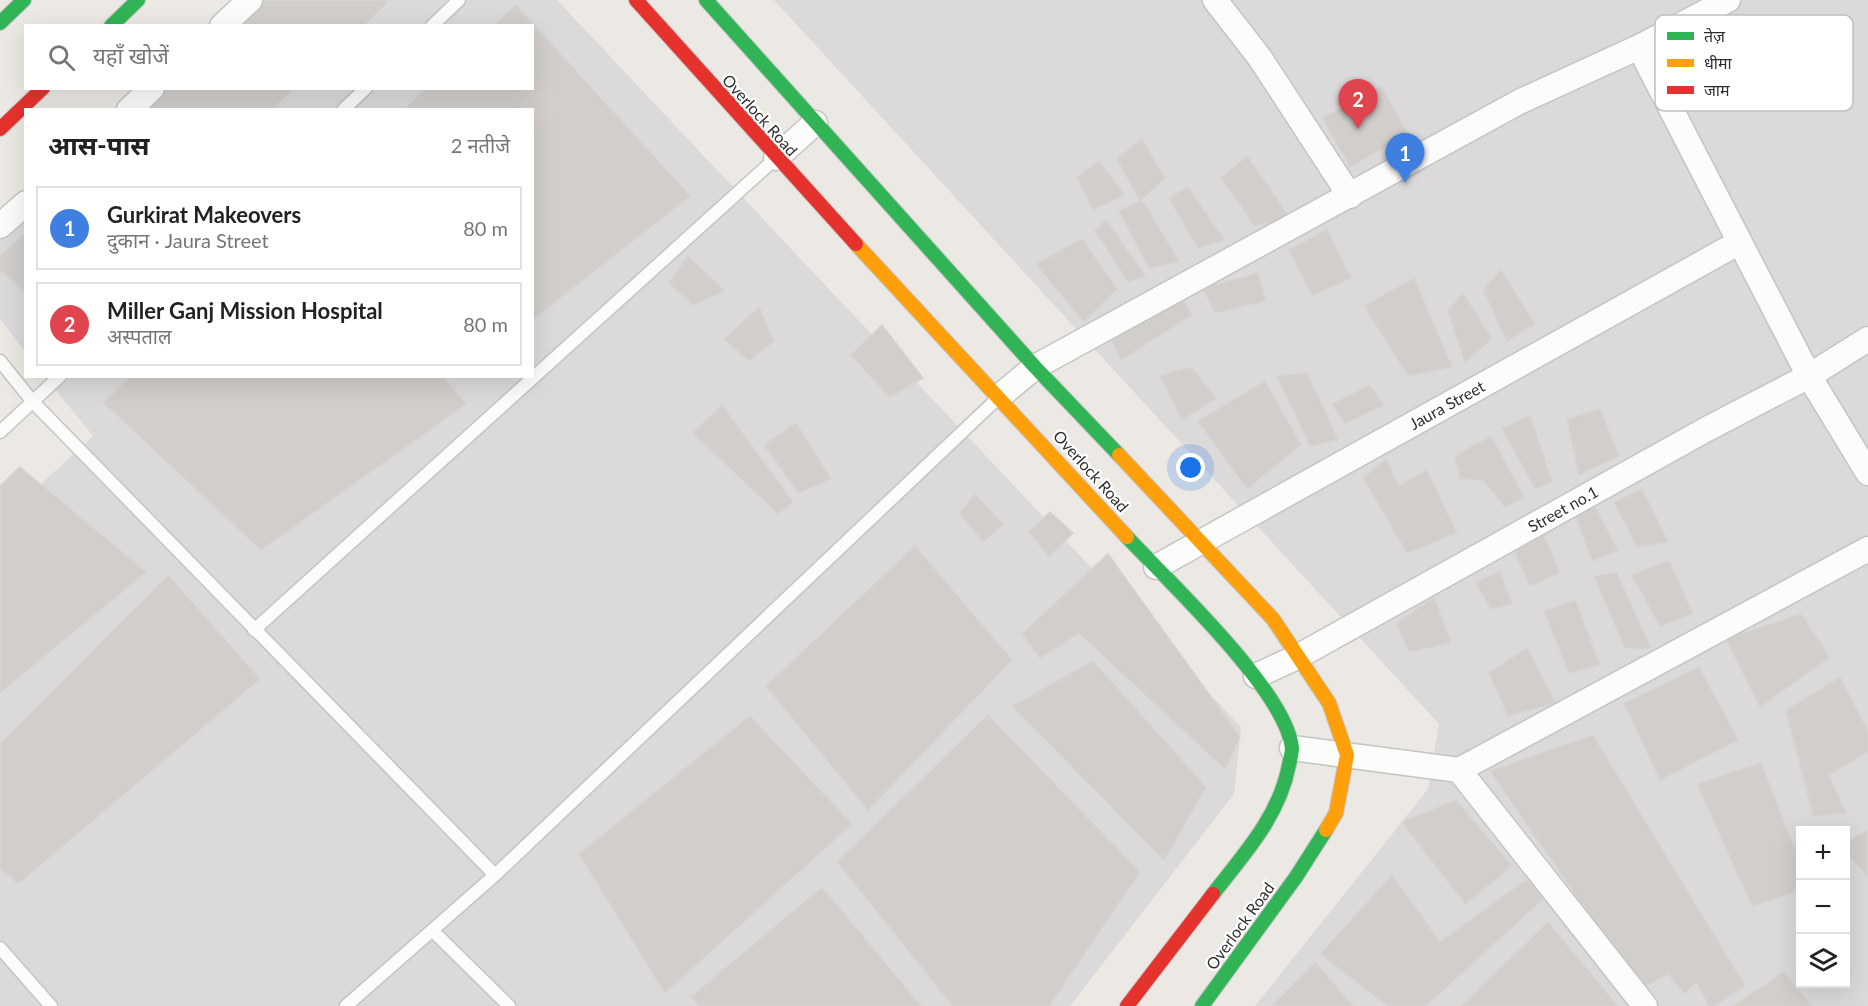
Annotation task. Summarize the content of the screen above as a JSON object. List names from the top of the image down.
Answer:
{
  "streets": {
    "street": ["Overlock Road", "Jaura Street", "Street no.1"]
  },
  "crossings": [
    ["Overlock Road", "Jaura Street"],
    ["Overlock Road", "Street no.1"]
  ],
  "legend": ["तेज़", "धीमा", "जाम"],
  "page": {
    "search": "यहाँ खोजें",
    "pins": ["2", "1"],
    "heading": ["आस-पास", "2 नतीजे"],
    "list": [
      {
        "mark": "1",
        "name": "Gurkirat Makeovers",
        "note": "दुकान · Jaura Street",
        "value": "80 m"
      },
      {
        "mark": "2",
        "name": "Miller Ganj Mission Hospital",
        "note": "अस्पताल",
        "value": "80 m"
      }
    ],
    "map_buttons": ["+", "−"]
  }
}
